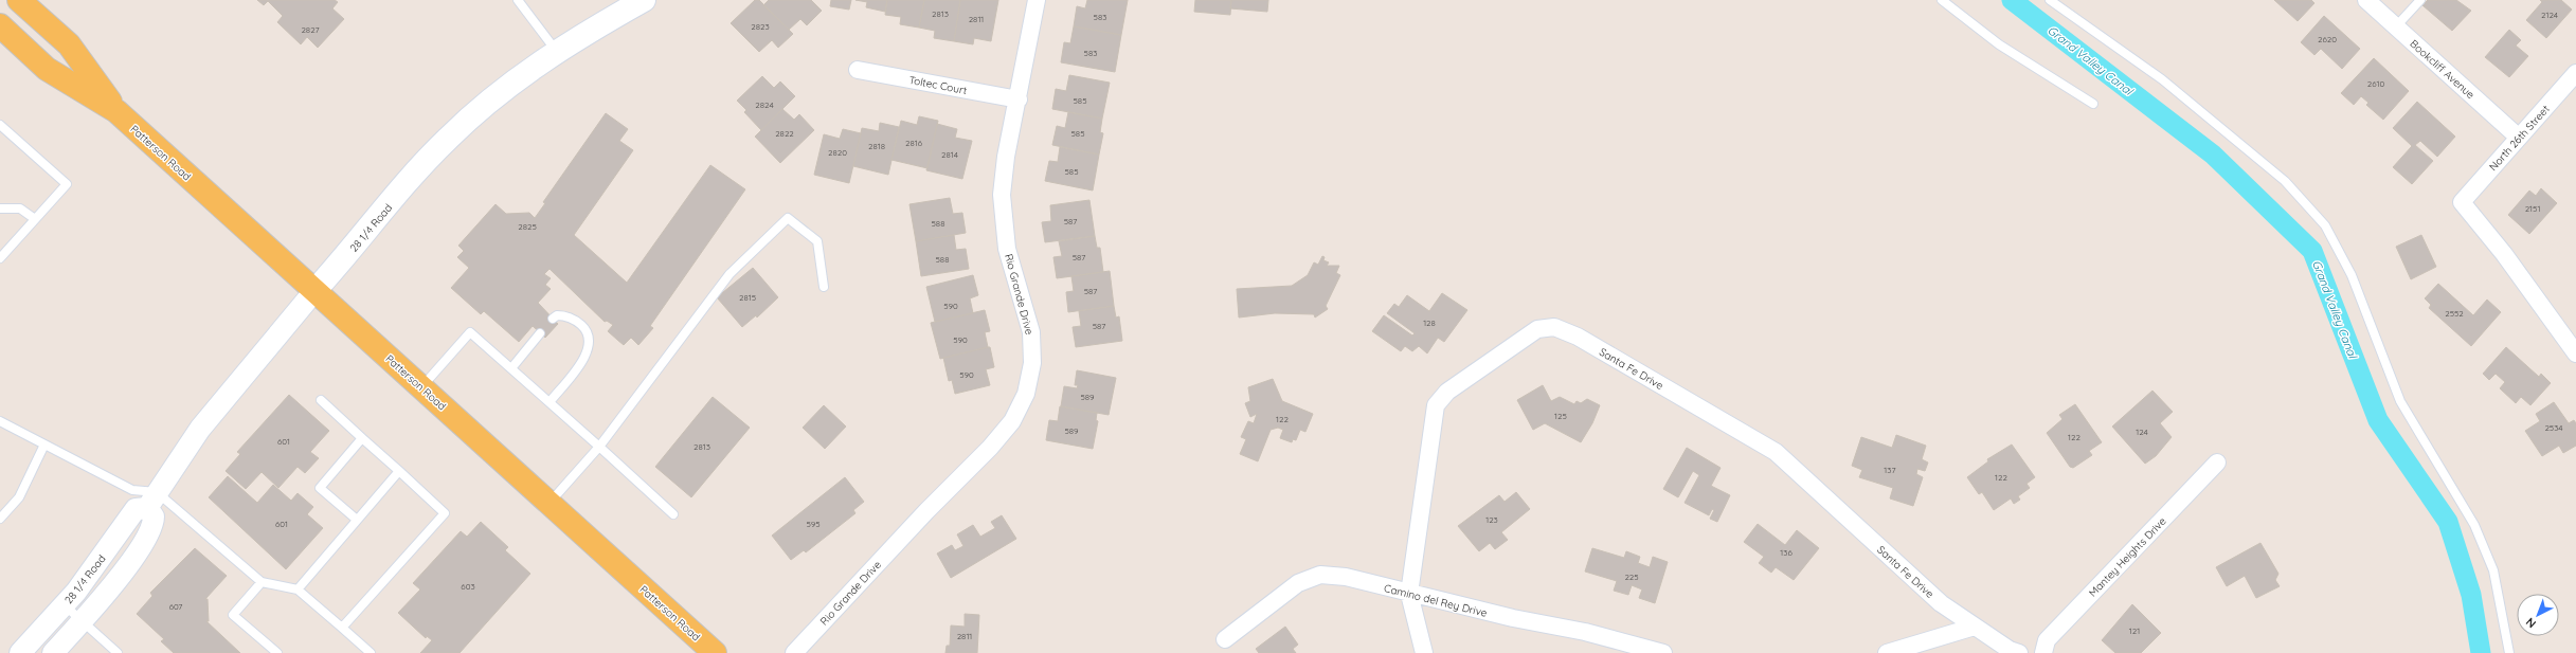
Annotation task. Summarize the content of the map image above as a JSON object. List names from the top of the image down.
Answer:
{
  "streets": {
    "main road": ["Patterson Road", "28 1/4 Road"],
    "street": [
      "Bookcliff Avenue",
      "Toltec Court",
      "North 26th Street",
      "Rio Grande Drive",
      "Santa Fe Drive",
      "Mantey Heights Drive",
      "Camino del Rey Drive"
    ]
  },
  "crossings": [
    ["Bookcliff Avenue", "North 26th Street"],
    ["Toltec Court", "Rio Grande Drive"],
    ["Patterson Road", "28 1/4 Road"],
    ["Santa Fe Drive", "Camino del Rey Drive"]
  ],
  "water": ["Grand Valley Canal"],
  "house_numbers": [
    "2813",
    "2124",
    "583",
    "2811",
    "2823",
    "2827",
    "2620",
    "583",
    "2610",
    "585",
    "2824",
    "2822",
    "585",
    "2816",
    "2818",
    "2820",
    "2814",
    "585",
    "2151",
    "587",
    "588",
    "2825",
    "587",
    "588",
    "587",
    "2815",
    "590",
    "2552",
    "128",
    "587",
    "590",
    "590",
    "589",
    "125",
    "122",
    "2534",
    "589",
    "124",
    "122",
    "601",
    "2813",
    "137",
    "122",
    "123",
    "601",
    "595",
    "136",
    "225",
    "603",
    "607",
    "121",
    "2811"
  ],
  "north": "bottom left"
}
